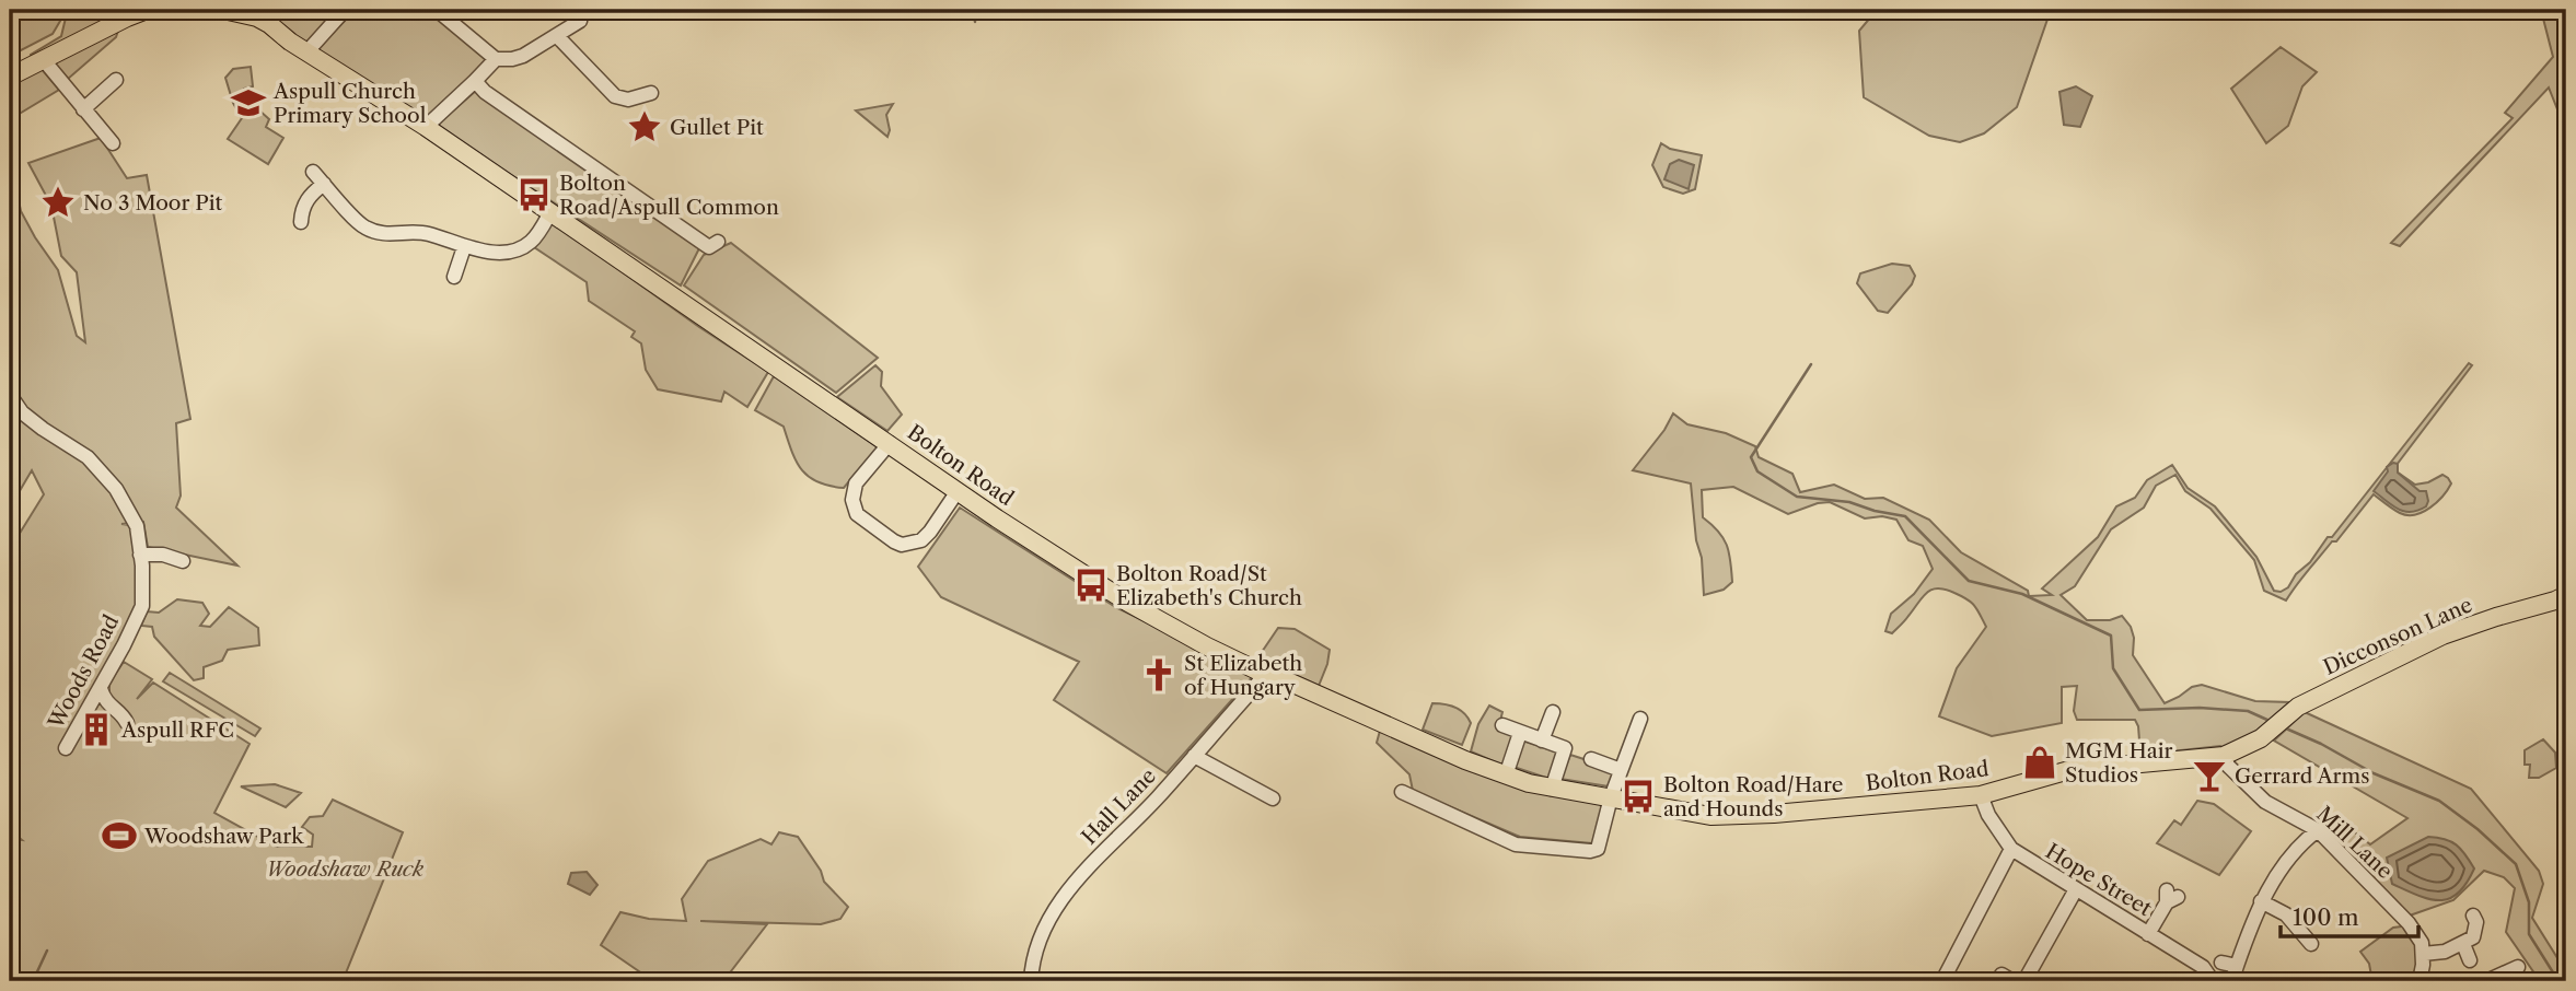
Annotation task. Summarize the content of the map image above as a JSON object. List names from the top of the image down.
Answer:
{
  "streets": {
    "main road": ["Bolton Road", "Dicconson Lane"],
    "street": [
      "Woods Road",
      "Hall Lane",
      "Mill Lane",
      "Hope Street"
    ]
  },
  "crossings": [
    ["Bolton Road", "Dicconson Lane"],
    ["Bolton Road", "Hall Lane"],
    ["Bolton Road", "Mill Lane"],
    ["Bolton Road", "Hope Street"]
  ],
  "parks": ["Woodshaw Ruck"],
  "places": {
    "school or university": ["Aspull Church Primary School"],
    "place": ["Gullet Pit", "No 3 Moor Pit"],
    "bus stop": ["Bolton Road/Aspull Common", "Bolton Road/St Elizabeth's Church", "Bolton Road/Hare and Hounds"],
    "church": ["St Elizabeth of Hungary"],
    "building": ["Aspull RFC"],
    "shop": ["MGM Hair Studios"],
    "bar": ["Gerrard Arms"],
    "sports": ["Woodshaw Park"]
  },
  "scale_bar": "100 m"
}
